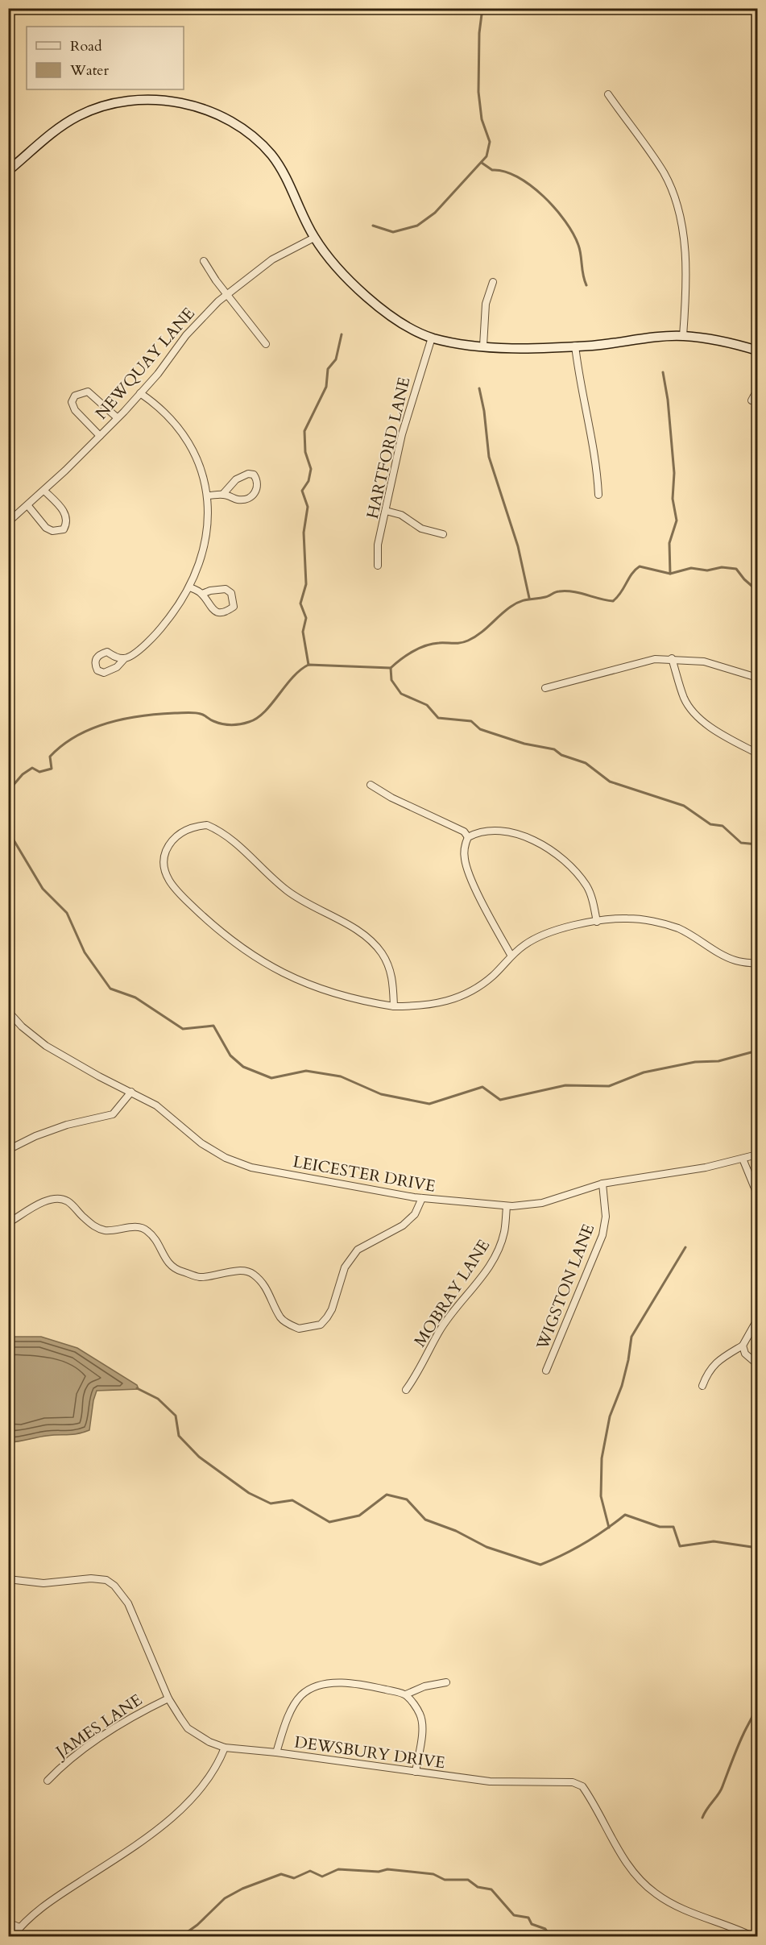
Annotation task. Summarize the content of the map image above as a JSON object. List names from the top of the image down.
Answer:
{
  "streets": {
    "street": [
      "NEWQUAY LANE",
      "HARTFORD LANE",
      "LEICESTER DRIVE",
      "WIGSTON LANE",
      "MOBRAY LANE",
      "JAMES LANE",
      "DEWSBURY DRIVE"
    ]
  },
  "crossings": [
    ["LEICESTER DRIVE", "WIGSTON LANE"],
    ["LEICESTER DRIVE", "MOBRAY LANE"],
    ["JAMES LANE", "DEWSBURY DRIVE"]
  ],
  "legend": ["Road", "Water"]
}
